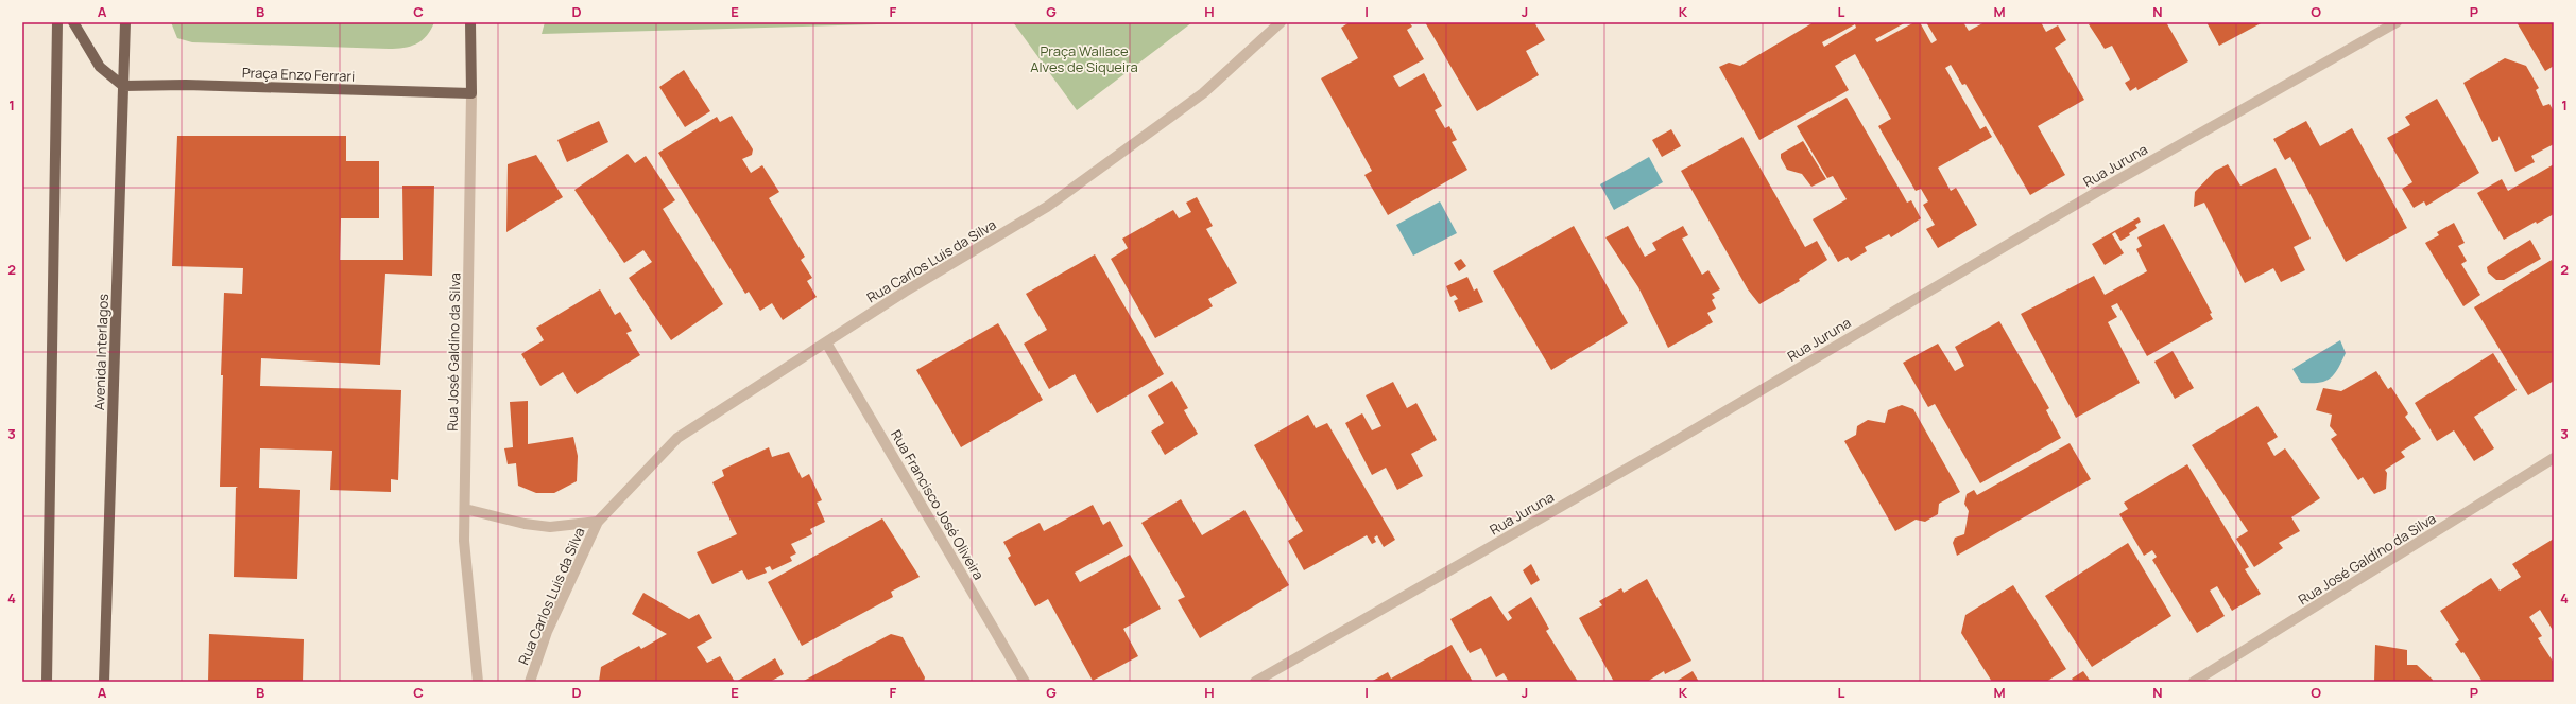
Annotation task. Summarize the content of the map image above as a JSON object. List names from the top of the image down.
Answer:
{
  "streets": {
    "main road": ["Praça Enzo Ferrari", "Avenida Interlagos", "Rua José Galdíno da Silva"],
    "street": ["Rua Juruna", "Rua Carlos Luis da Silva", "Rua Francisco José Oliveira"]
  },
  "crossings": [
    ["Praça Enzo Ferrari", "Avenida Interlagos"],
    ["Praça Enzo Ferrari", "Rua José Galdíno da Silva"],
    ["Rua Carlos Luis da Silva", "Rua José Galdíno da Silva"],
    ["Rua Carlos Luis da Silva", "Rua Francisco José Oliveira"]
  ],
  "parks": ["Praça Wallace Alves de Siqueira"],
  "grid": {
    "columns": [
      "A",
      "B",
      "C",
      "D",
      "E",
      "F",
      "G",
      "H",
      "I",
      "J",
      "K",
      "L",
      "M",
      "N",
      "O",
      "P"
    ],
    "rows": [
      "1",
      "2",
      "3",
      "4"
    ]
  }
}
